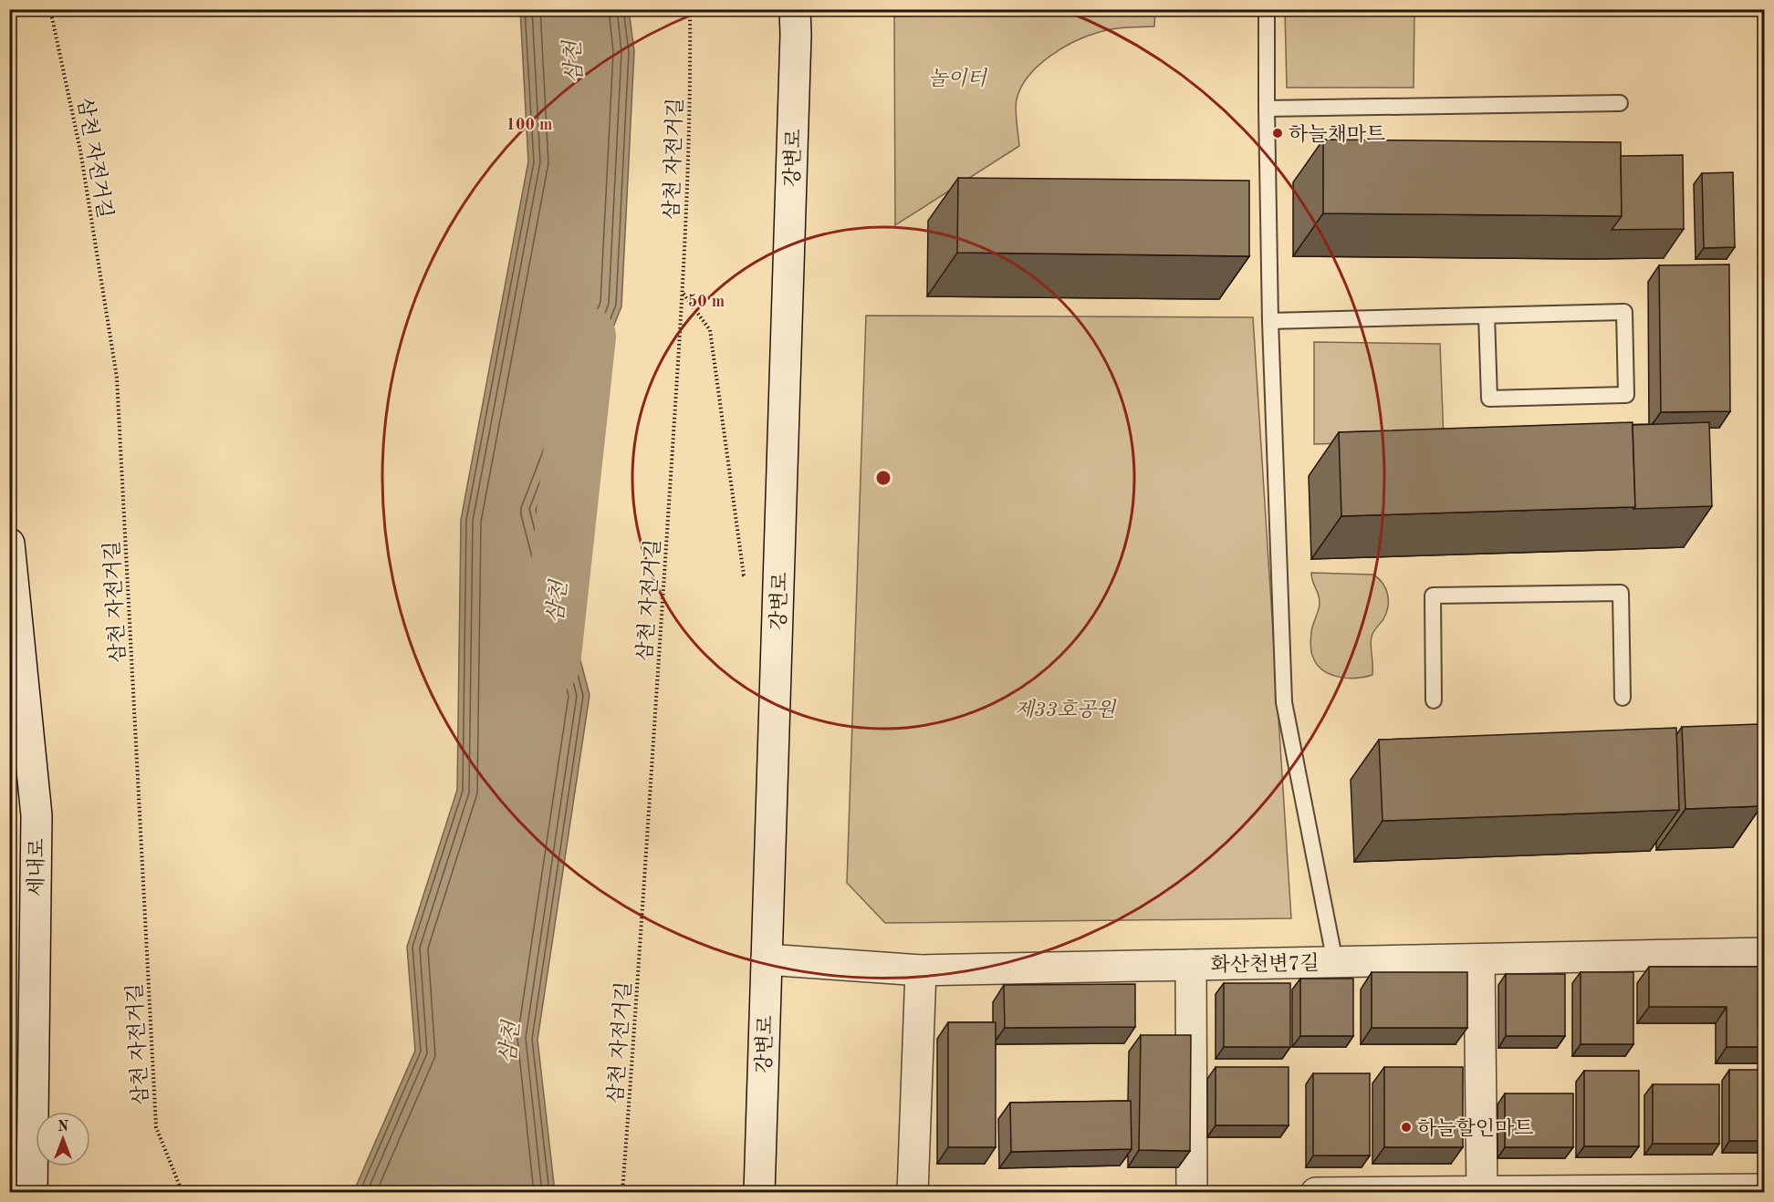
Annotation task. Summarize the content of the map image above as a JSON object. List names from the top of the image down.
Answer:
{
  "streets": {
    "street": ["강변로", "세내로", "화산천변7길"],
    "path": ["삼천 자전거길"]
  },
  "crossings": [
    ["강변로", "화산천변7길"]
  ],
  "water": ["삼천"],
  "parks": ["놀이터", "제33호공원"],
  "places": ["하늘채마트", "하늘할인마트"],
  "north": "top",
  "rings": ["100 m", "50 m"]
}
